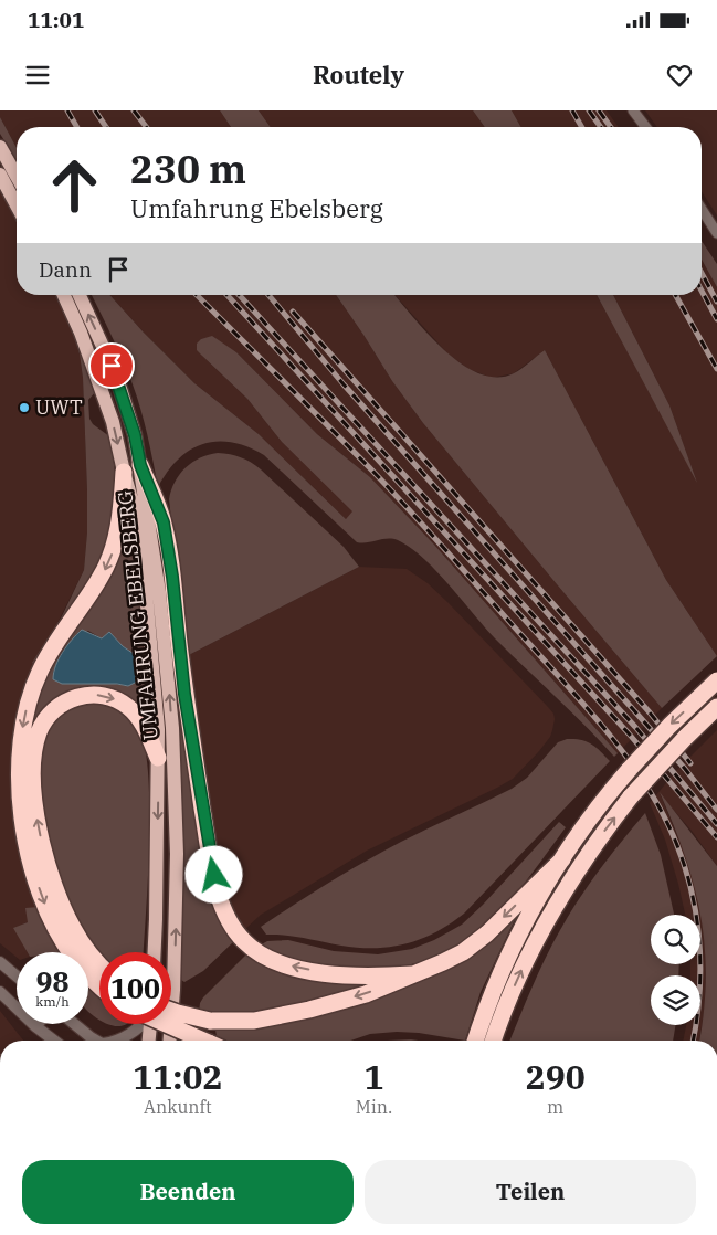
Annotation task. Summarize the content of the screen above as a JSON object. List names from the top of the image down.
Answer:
{
  "streets": {
    "main road": ["UMFAHRUNG EBELSBERG"]
  },
  "places": ["UWT"],
  "page": {
    "status": "11:01",
    "header": "Routely",
    "turn": ["230 m", "Umfahrung Ebelsberg"],
    "then": "Dann",
    "speed": "98 km/h",
    "limit": "100",
    "eta": [
      "11:02",
      "Ankunft",
      "1",
      "Min.",
      "290",
      "m"
    ],
    "buttons": ["Beenden", "Teilen"]
  }
}
